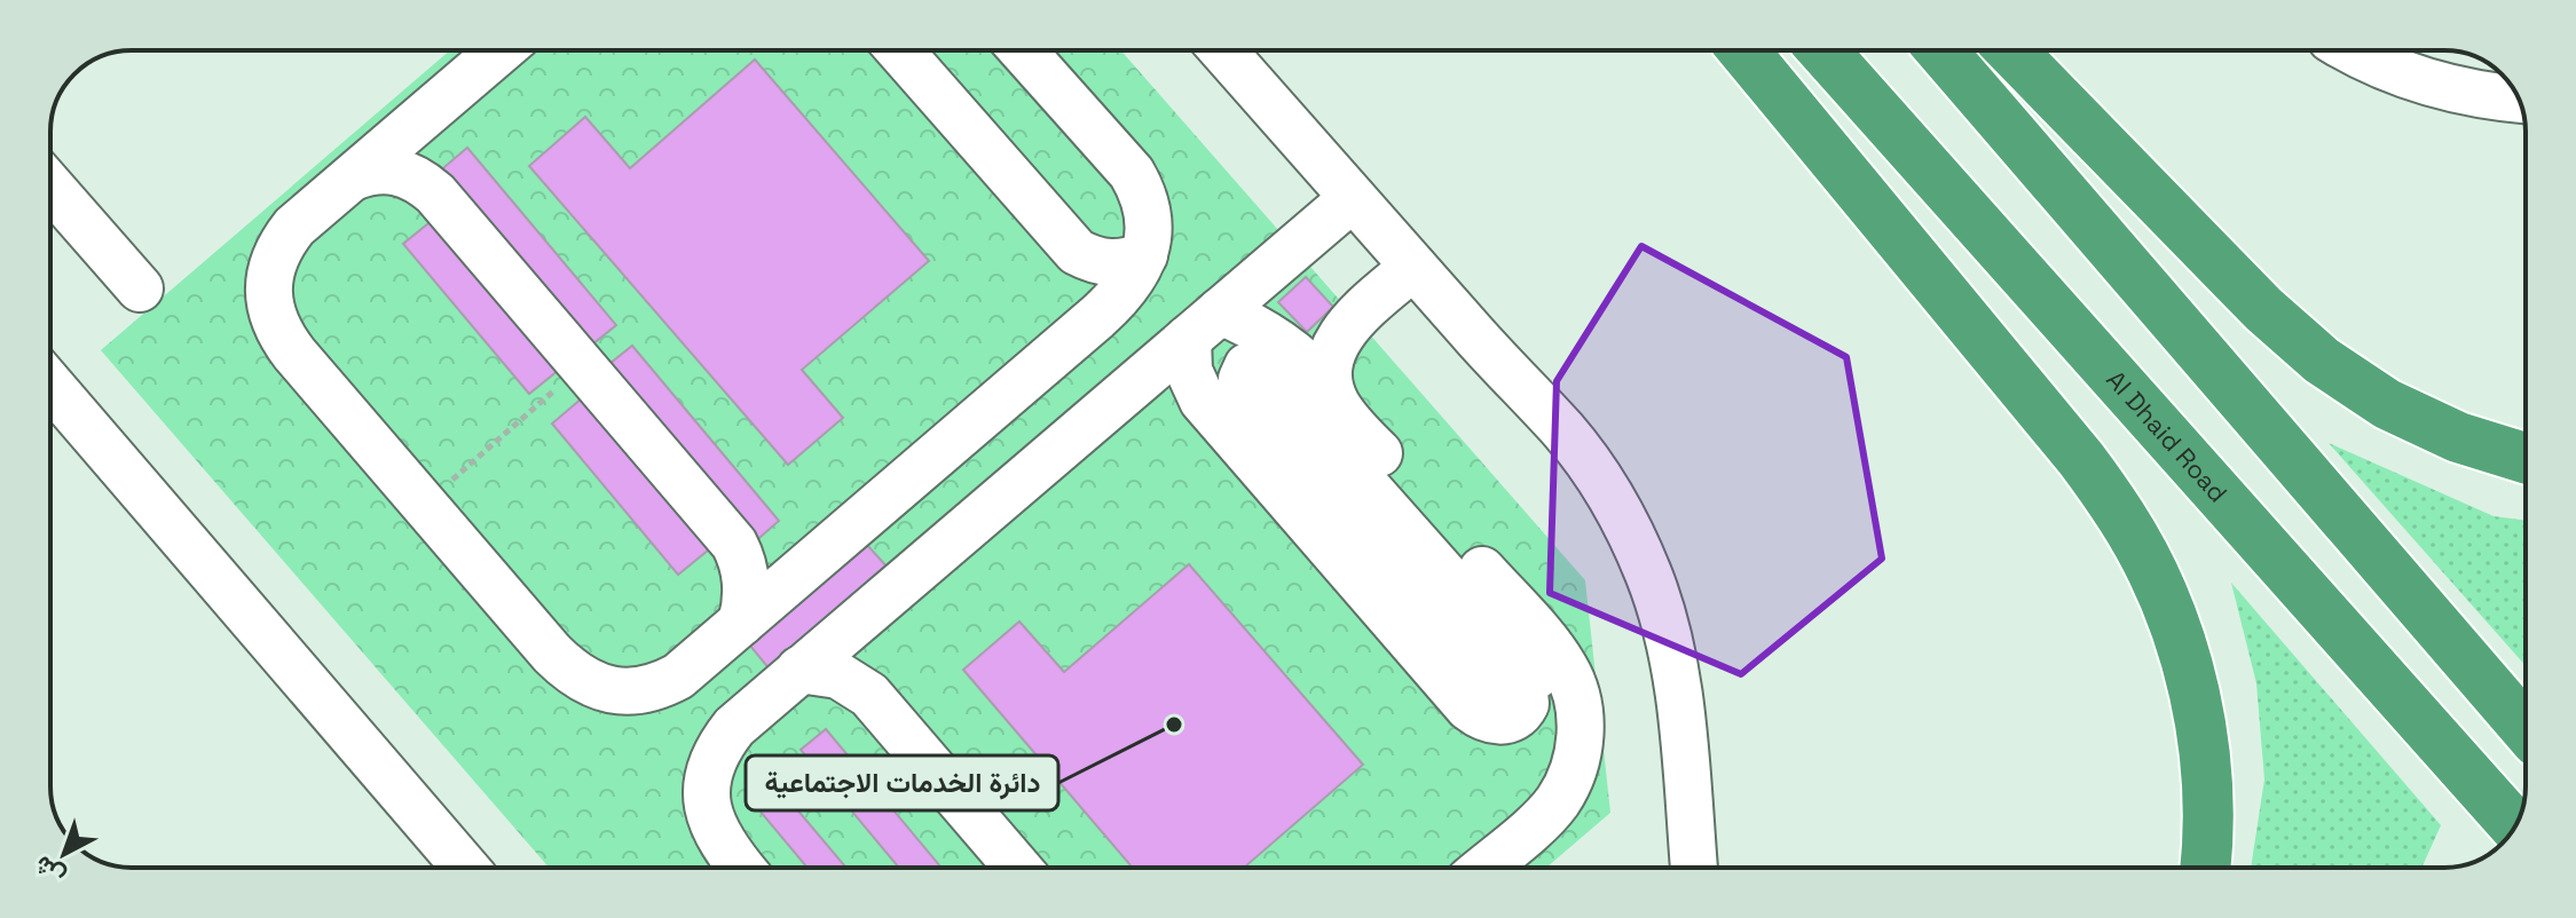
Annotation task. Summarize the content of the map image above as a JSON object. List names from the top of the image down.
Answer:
{
  "streets": {
    "highway": ["Al Dhaid Road"]
  },
  "places": ["دائرة الخدمات الاجتماعية"],
  "north": "bottom left"
}
